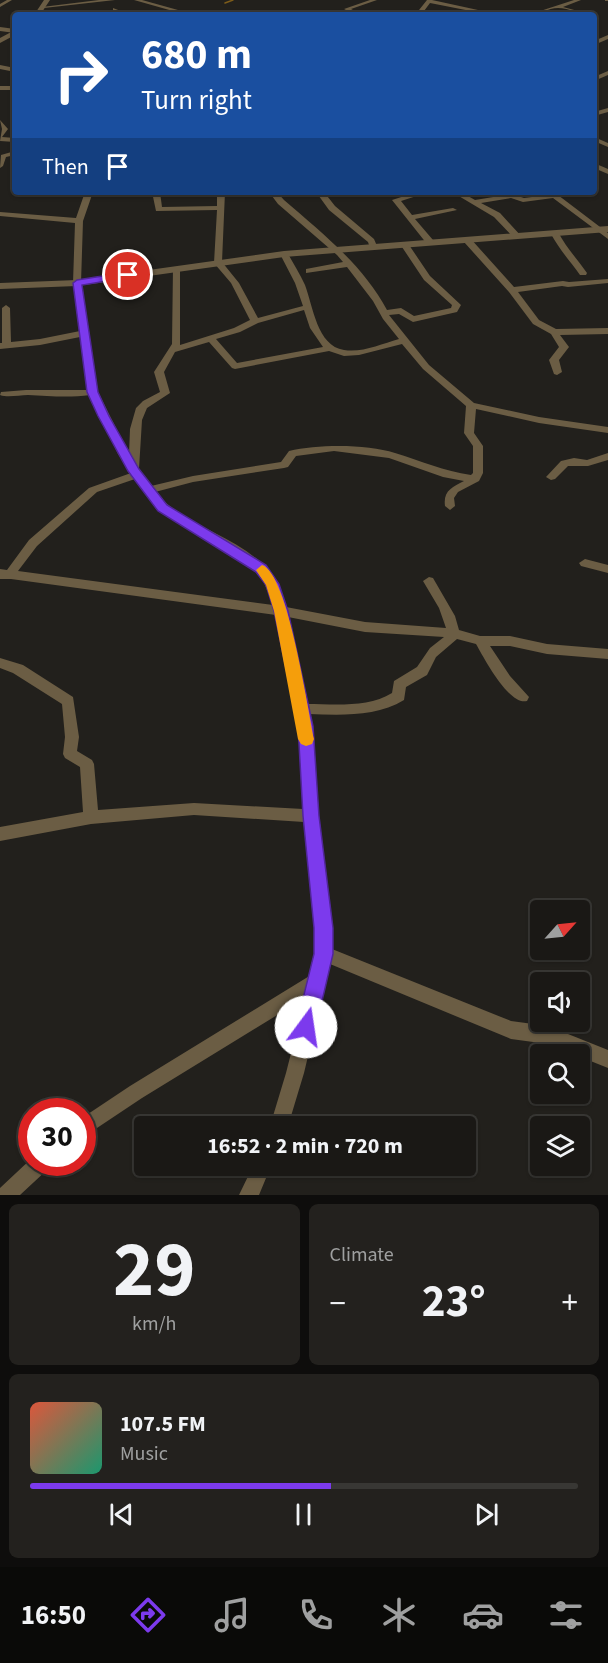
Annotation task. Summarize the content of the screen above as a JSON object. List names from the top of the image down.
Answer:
{
  "north": "top right",
  "page": {
    "turn": ["680 m", "Turn right"],
    "then": "Then",
    "limit": "30",
    "trip": "16:52 · 2 min · 720 m",
    "tile": [
      ["29", "km/h"],
      "Climate"
    ],
    "heat": ["−", "23°", "+"],
    "song": ["107.5 FM", "Music"],
    "tabs": "16:50"
  }
}
